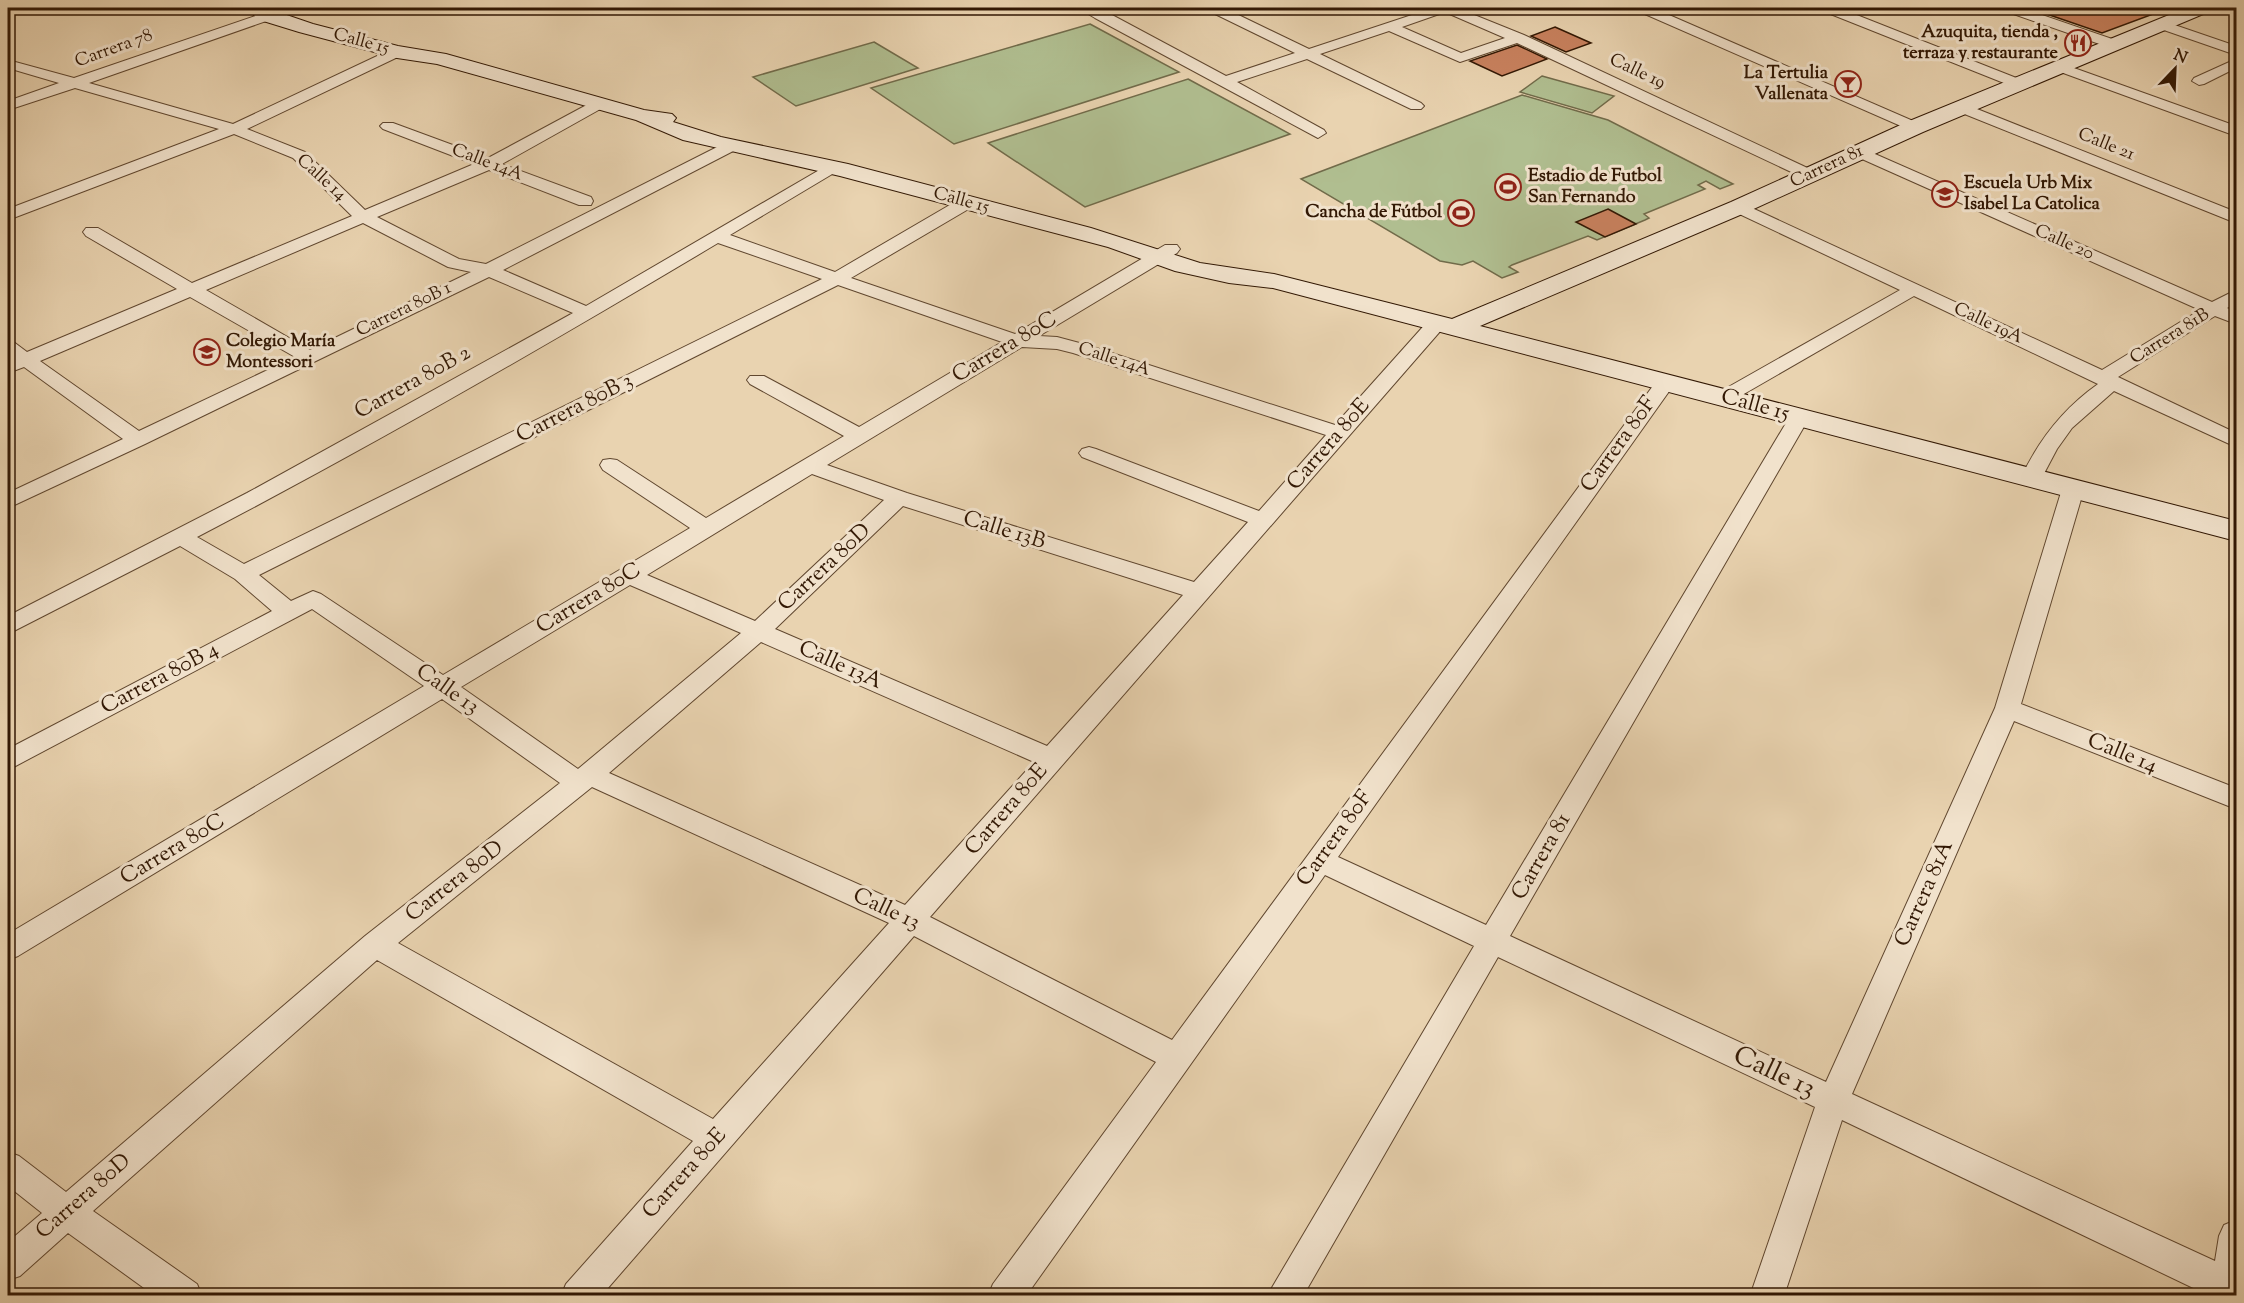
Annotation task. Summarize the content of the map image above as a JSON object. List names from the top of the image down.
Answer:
{
  "streets": {
    "street": [
      "Calle 15",
      "Carrera 78",
      "Calle 19",
      "Calle 21",
      "Calle 14A",
      "Carrera 81",
      "Calle 14",
      "Calle 20",
      "Carrera 80B 1",
      "Calle 19A",
      "Carrera 81B",
      "Carrera 80C",
      "Carrera 80B 2",
      "Carrera 80B 3",
      "Carrera 80E",
      "Carrera 80F",
      "Calle 13B",
      "Carrera 80D",
      "Calle 13A",
      "Carrera 80B 4",
      "Calle 13",
      "Carrera 81A"
    ]
  },
  "crossings": [
    ["Calle 15", "Carrera 78"],
    ["Calle 15", "Carrera 81"],
    ["Calle 15", "Carrera 80B 1"],
    ["Calle 15", "Carrera 81B"],
    ["Calle 15", "Carrera 80C"],
    ["Calle 15", "Carrera 80B 2"],
    ["Calle 15", "Carrera 80B 3"],
    ["Calle 15", "Carrera 80E"],
    ["Calle 15", "Carrera 80F"],
    ["Calle 15", "Carrera 81A"],
    ["Carrera 78", "Calle 14"],
    ["Calle 19", "Carrera 81"],
    ["Calle 21", "Carrera 81"],
    ["Calle 14A", "Carrera 80C"],
    ["Calle 14A", "Carrera 80B 2"],
    ["Calle 14A", "Carrera 80B 3"],
    ["Calle 14A", "Carrera 80E"],
    ["Carrera 81", "Calle 20"],
    ["Carrera 81", "Calle 19A"],
    ["Carrera 81", "Carrera 80E"],
    ["Carrera 81", "Calle 13"],
    ["Calle 14", "Carrera 80B 1"],
    ["Calle 14", "Carrera 80B 2"],
    ["Calle 14", "Carrera 81A"],
    ["Calle 20", "Carrera 81B"],
    ["Calle 19A", "Carrera 81B"],
    ["Carrera 80C", "Calle 13B"],
    ["Carrera 80C", "Calle 13A"],
    ["Carrera 80C", "Calle 13"],
    ["Carrera 80E", "Calle 13B"],
    ["Carrera 80E", "Calle 13A"],
    ["Carrera 80E", "Calle 13"],
    ["Carrera 80F", "Calle 13"],
    ["Calle 13B", "Carrera 80D"],
    ["Carrera 80D", "Calle 13A"],
    ["Carrera 80D", "Calle 13"],
    ["Carrera 80B 4", "Calle 13"],
    ["Calle 13", "Carrera 81A"]
  ],
  "places": {
    "restaurant": ["Azuquita, tienda , terraza y restaurante"],
    "bar": ["La Tertulia Vallenata"],
    "sports": ["Estadio de Futbol San Fernando", "Cancha de Fútbol"],
    "school or university": ["Escuela Urb Mix Isabel La Catolica", "Colegio María Montessori"]
  },
  "north": "top right"
}
